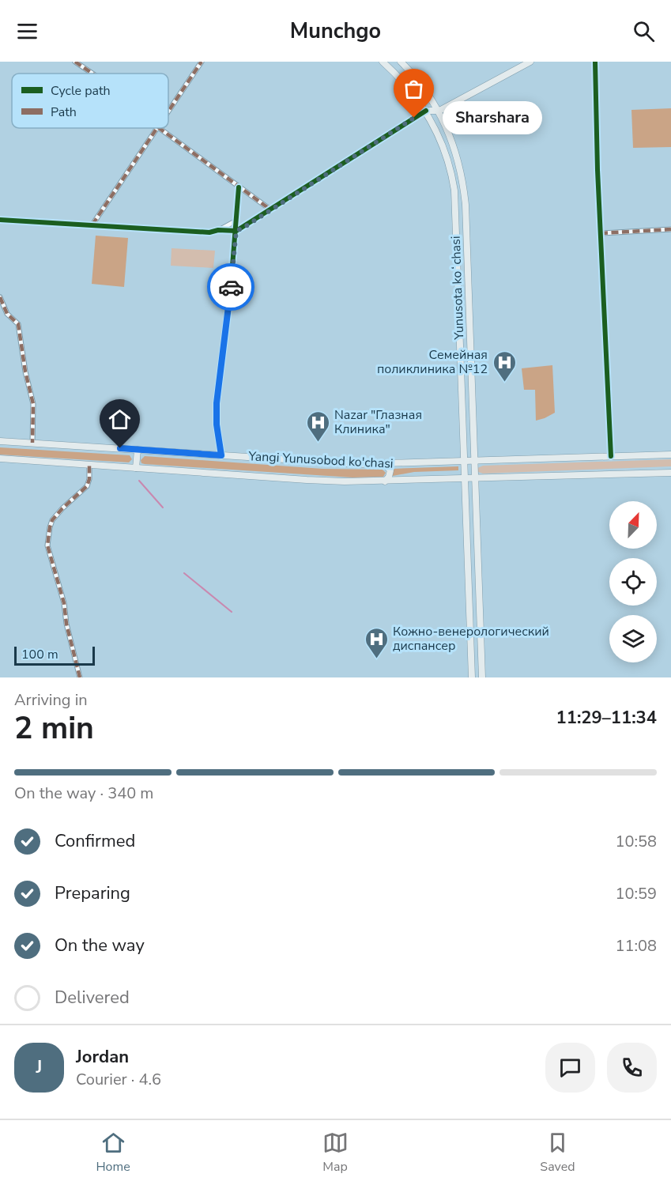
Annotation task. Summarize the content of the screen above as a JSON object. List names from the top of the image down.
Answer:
{
  "streets": {
    "main road": ["Yunusota koʻchasi", "Yangi Yunusobod ko'chasi"]
  },
  "crossings": [
    ["Yunusota koʻchasi", "Yangi Yunusobod ko'chasi"]
  ],
  "places": {
    "other": ["Sharshara"],
    "hospital": ["Семейная поликлиника №12", "Nazar \"Глазная Клиника\"", "Кожно-венерологический диспансер"]
  },
  "legend": ["Cycle path", "Path"],
  "scale_bar": "100 m",
  "north": "top right",
  "page": {
    "header": "Munchgo",
    "bubble": "Sharshara",
    "scale": "100 m",
    "heading": ["2 min", "Arriving in", "11:29–11:34"],
    "panel": ["Jordan", "Courier · 4.6"],
    "bar": "On the way · 340 m",
    "list": [
      ["Confirmed", "10:58"],
      ["Preparing", "10:59"],
      ["On the way", "11:08"],
      "Delivered"
    ],
    "round": "J",
    "tabs": ["Home", "Map", "Saved"]
  }
}
